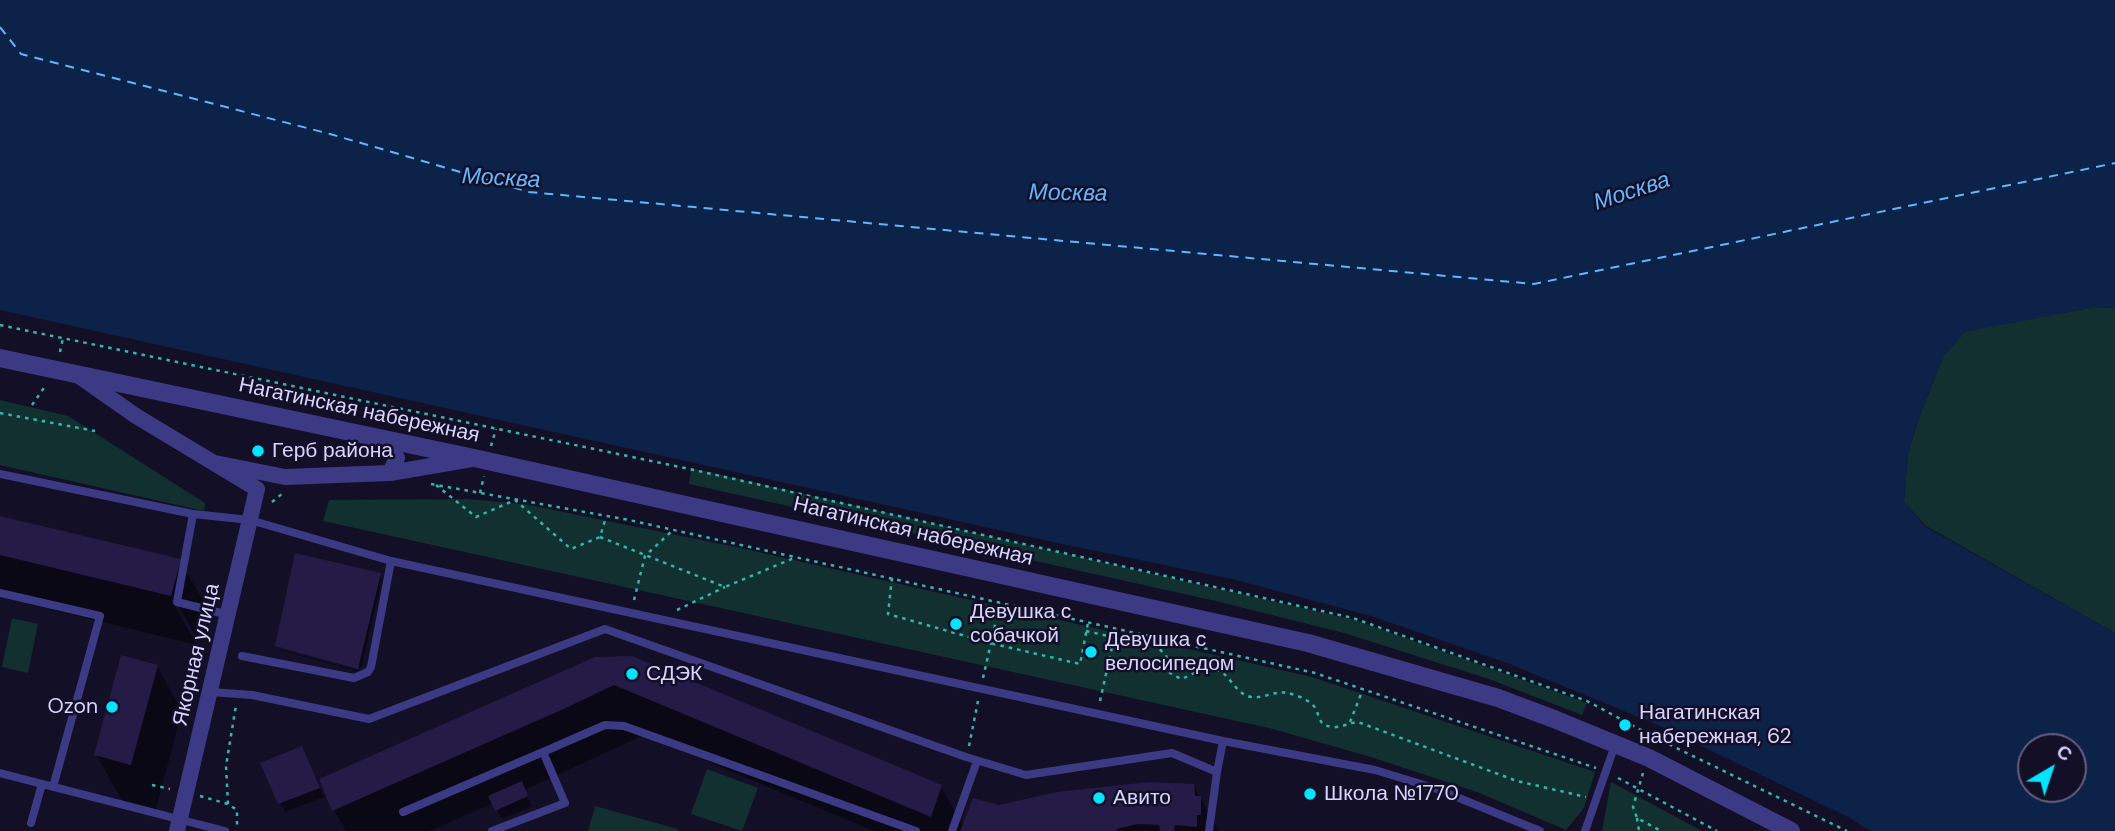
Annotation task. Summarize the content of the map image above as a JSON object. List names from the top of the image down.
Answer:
{
  "streets": {
    "street": ["Нагатинская набережная", "Якорная улица"]
  },
  "water": ["Москва"],
  "places": [
    "Герб района",
    "Девушка с собачкой",
    "Девушка с велосипедом",
    "СДЭК",
    "Ozon",
    "Нагатинская набережная, 62",
    "Школа №1770",
    "Авито"
  ],
  "north": "top right"
}
